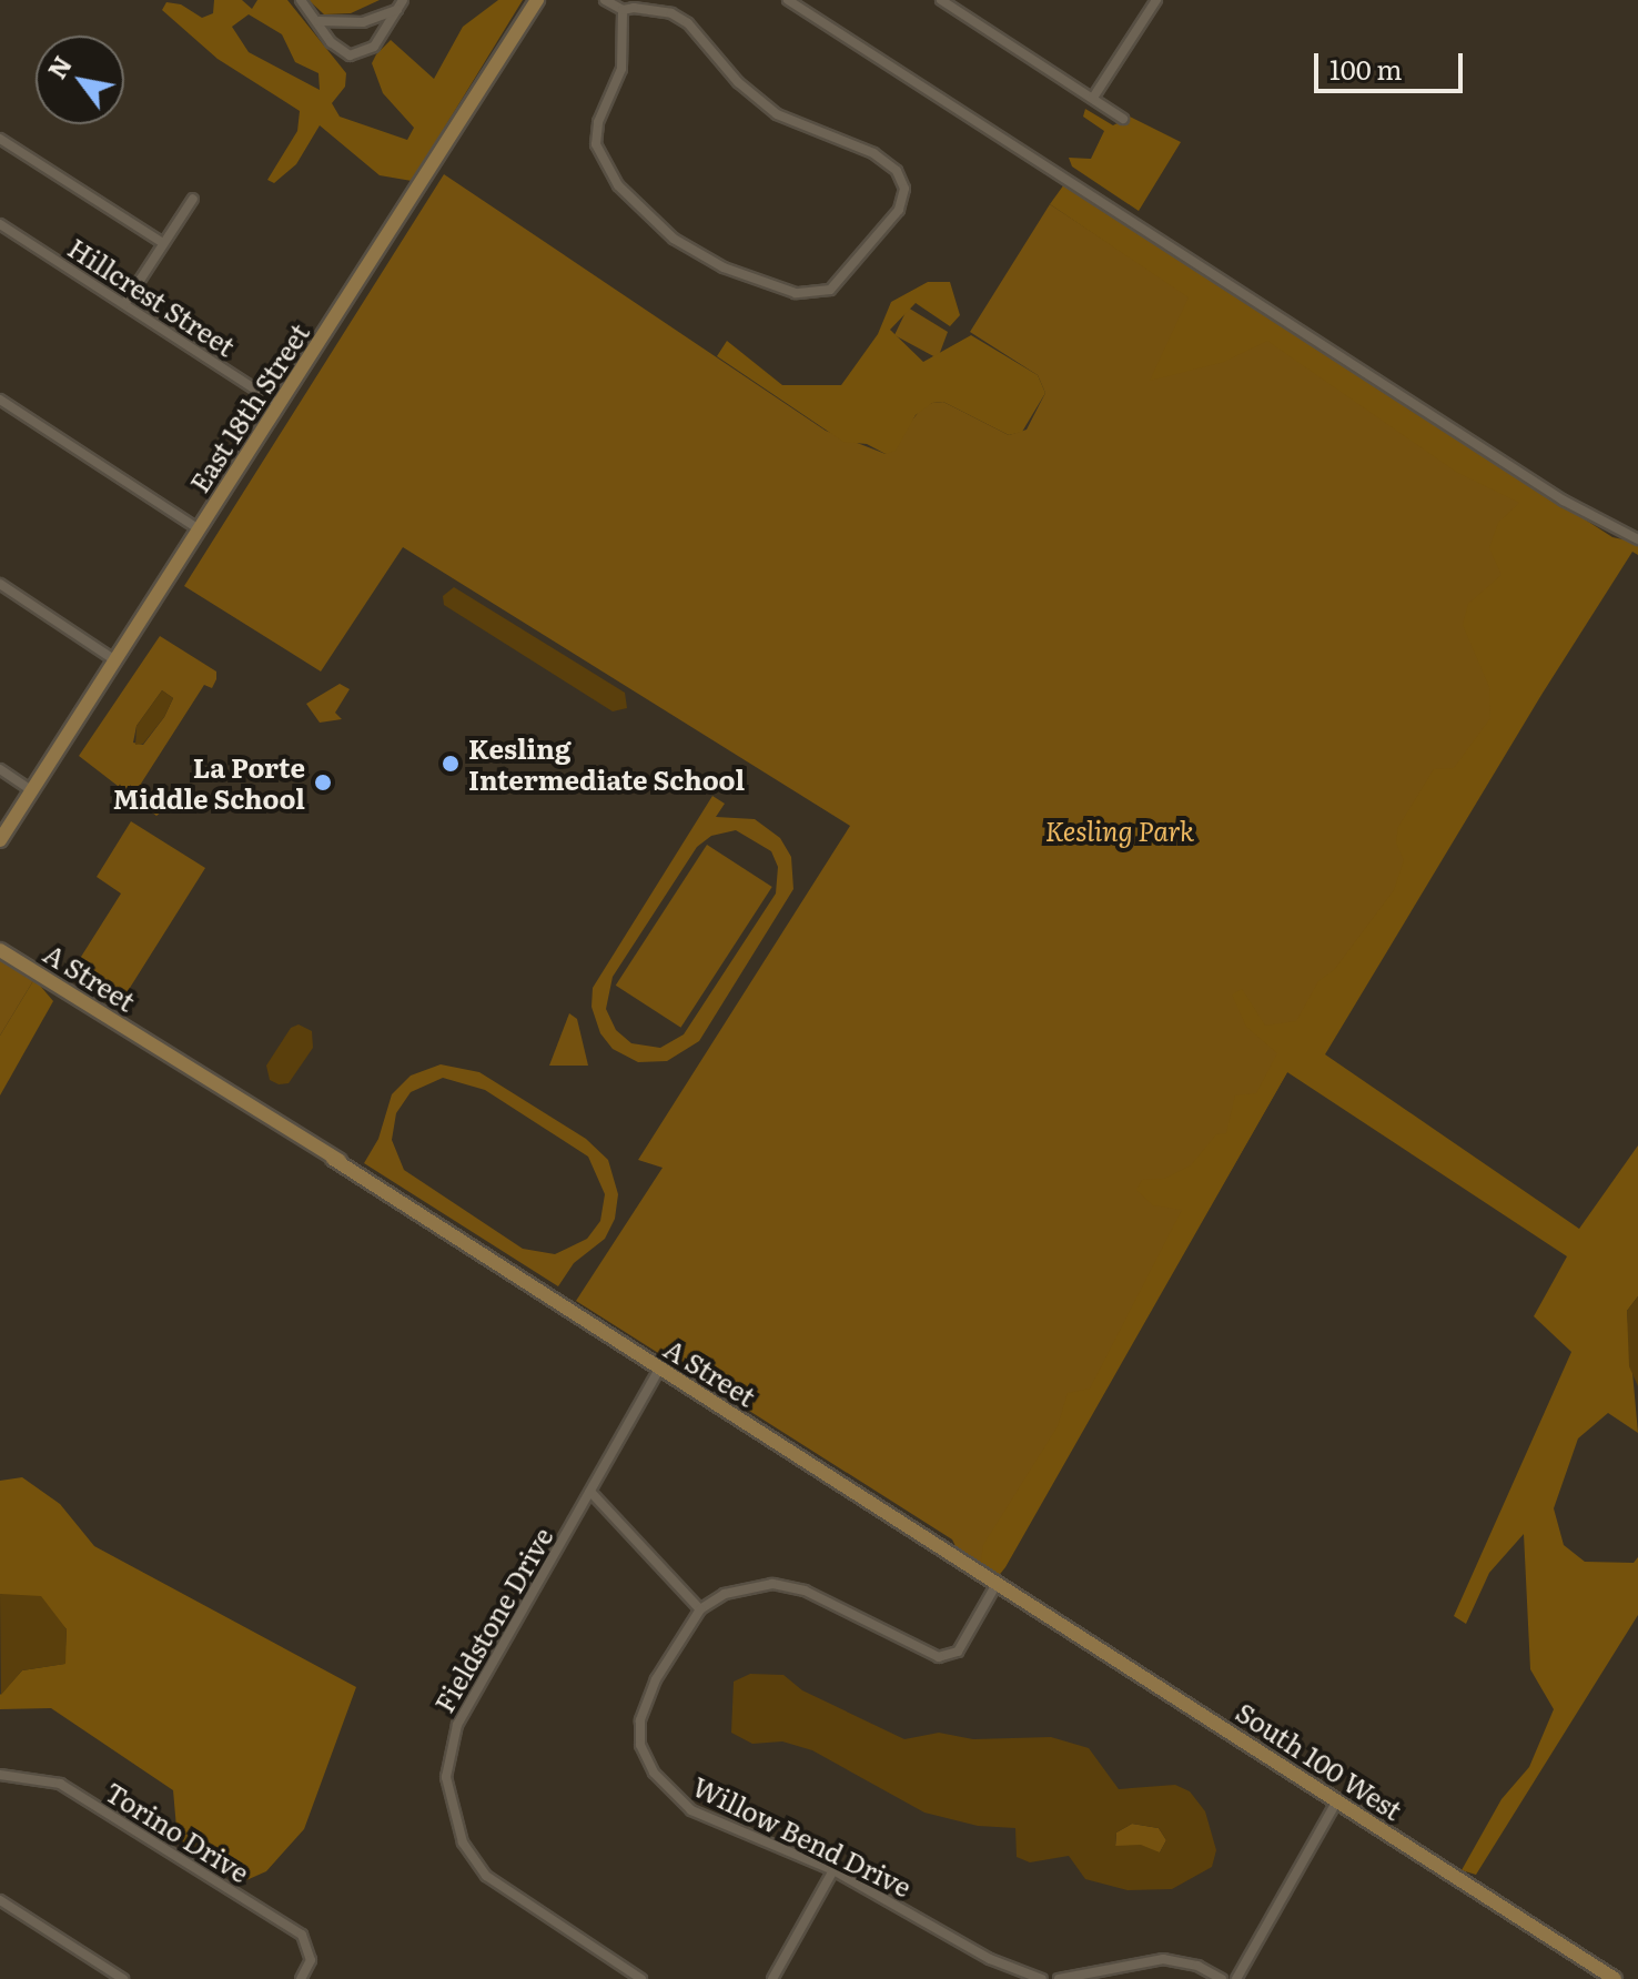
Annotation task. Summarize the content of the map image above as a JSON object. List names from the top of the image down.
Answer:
{
  "streets": {
    "street": [
      "Hillcrest Street",
      "East 18th Street",
      "A Street",
      "Fieldstone Drive",
      "South 100 West",
      "Torino Drive",
      "Willow Bend Drive"
    ]
  },
  "crossings": [
    ["Hillcrest Street", "East 18th Street"],
    ["A Street", "Fieldstone Drive"],
    ["A Street", "South 100 West"]
  ],
  "parks": ["Kesling Park"],
  "places": ["Kesling Intermediate School", "La Porte Middle School"],
  "scale_bar": "100 m",
  "north": "top left"
}
